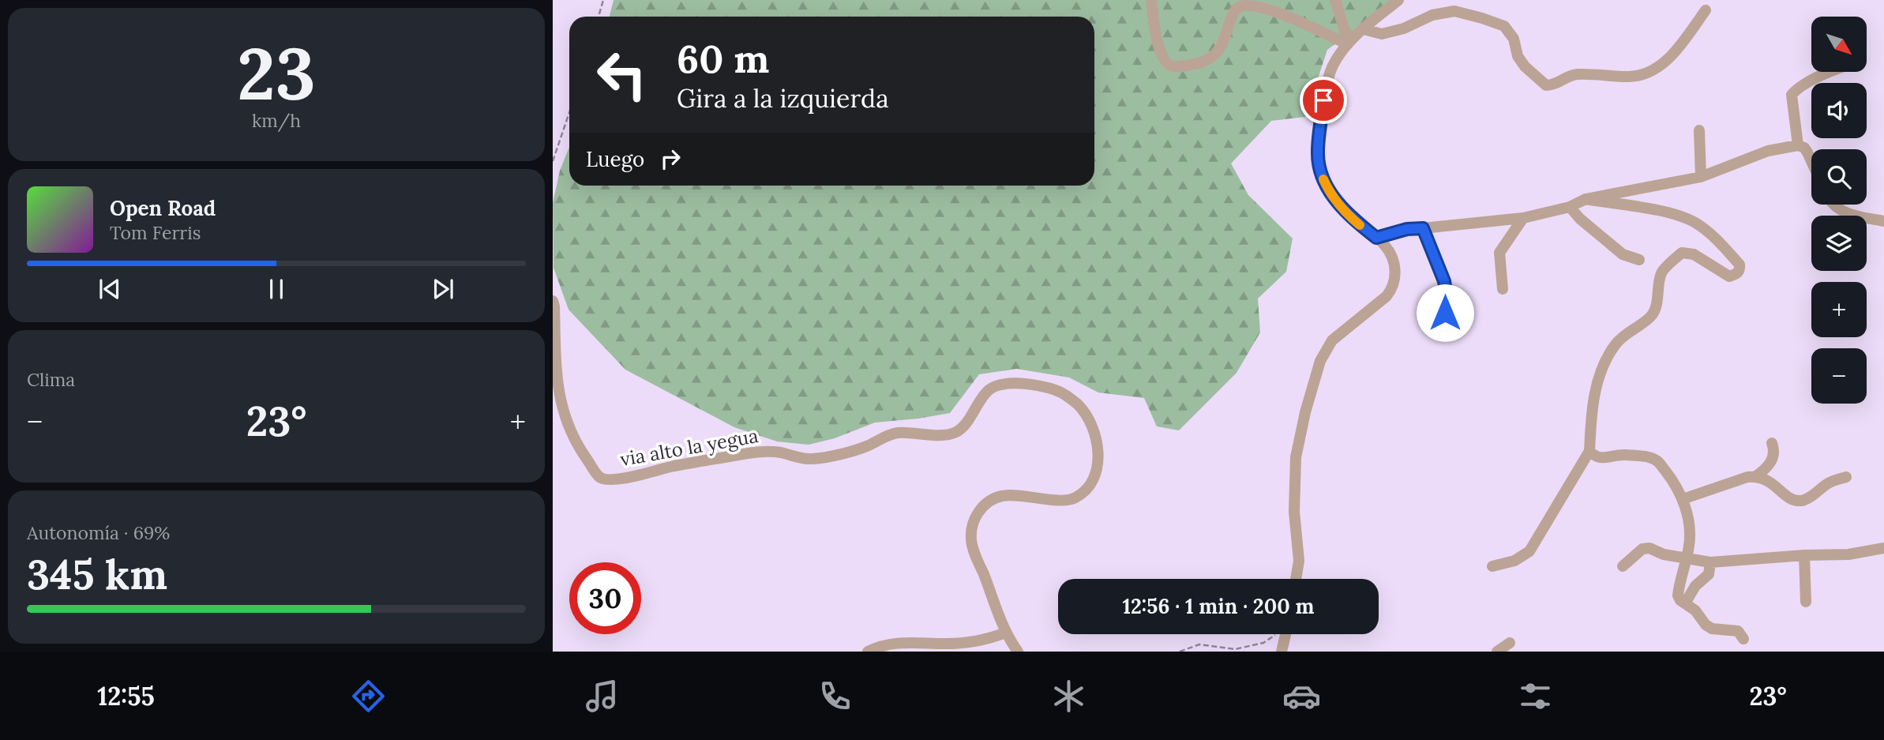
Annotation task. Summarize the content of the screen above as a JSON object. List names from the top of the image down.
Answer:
{
  "streets": {
    "street": ["via alto la yegua"]
  },
  "north": "bottom right",
  "page": {
    "tile": [
      ["23", "km/h"],
      "Clima",
      ["Autonomía · 69%", "345 km"]
    ],
    "map_buttons": ["+", "−"],
    "turn": ["60 m", "Gira a la izquierda"],
    "then": "Luego",
    "song": ["Open Road", "Tom Ferris"],
    "heat": ["−", "23°", "+"],
    "limit": "30",
    "trip": "12:56 · 1 min · 200 m",
    "tabs": ["12:55", "23°"]
  }
}
